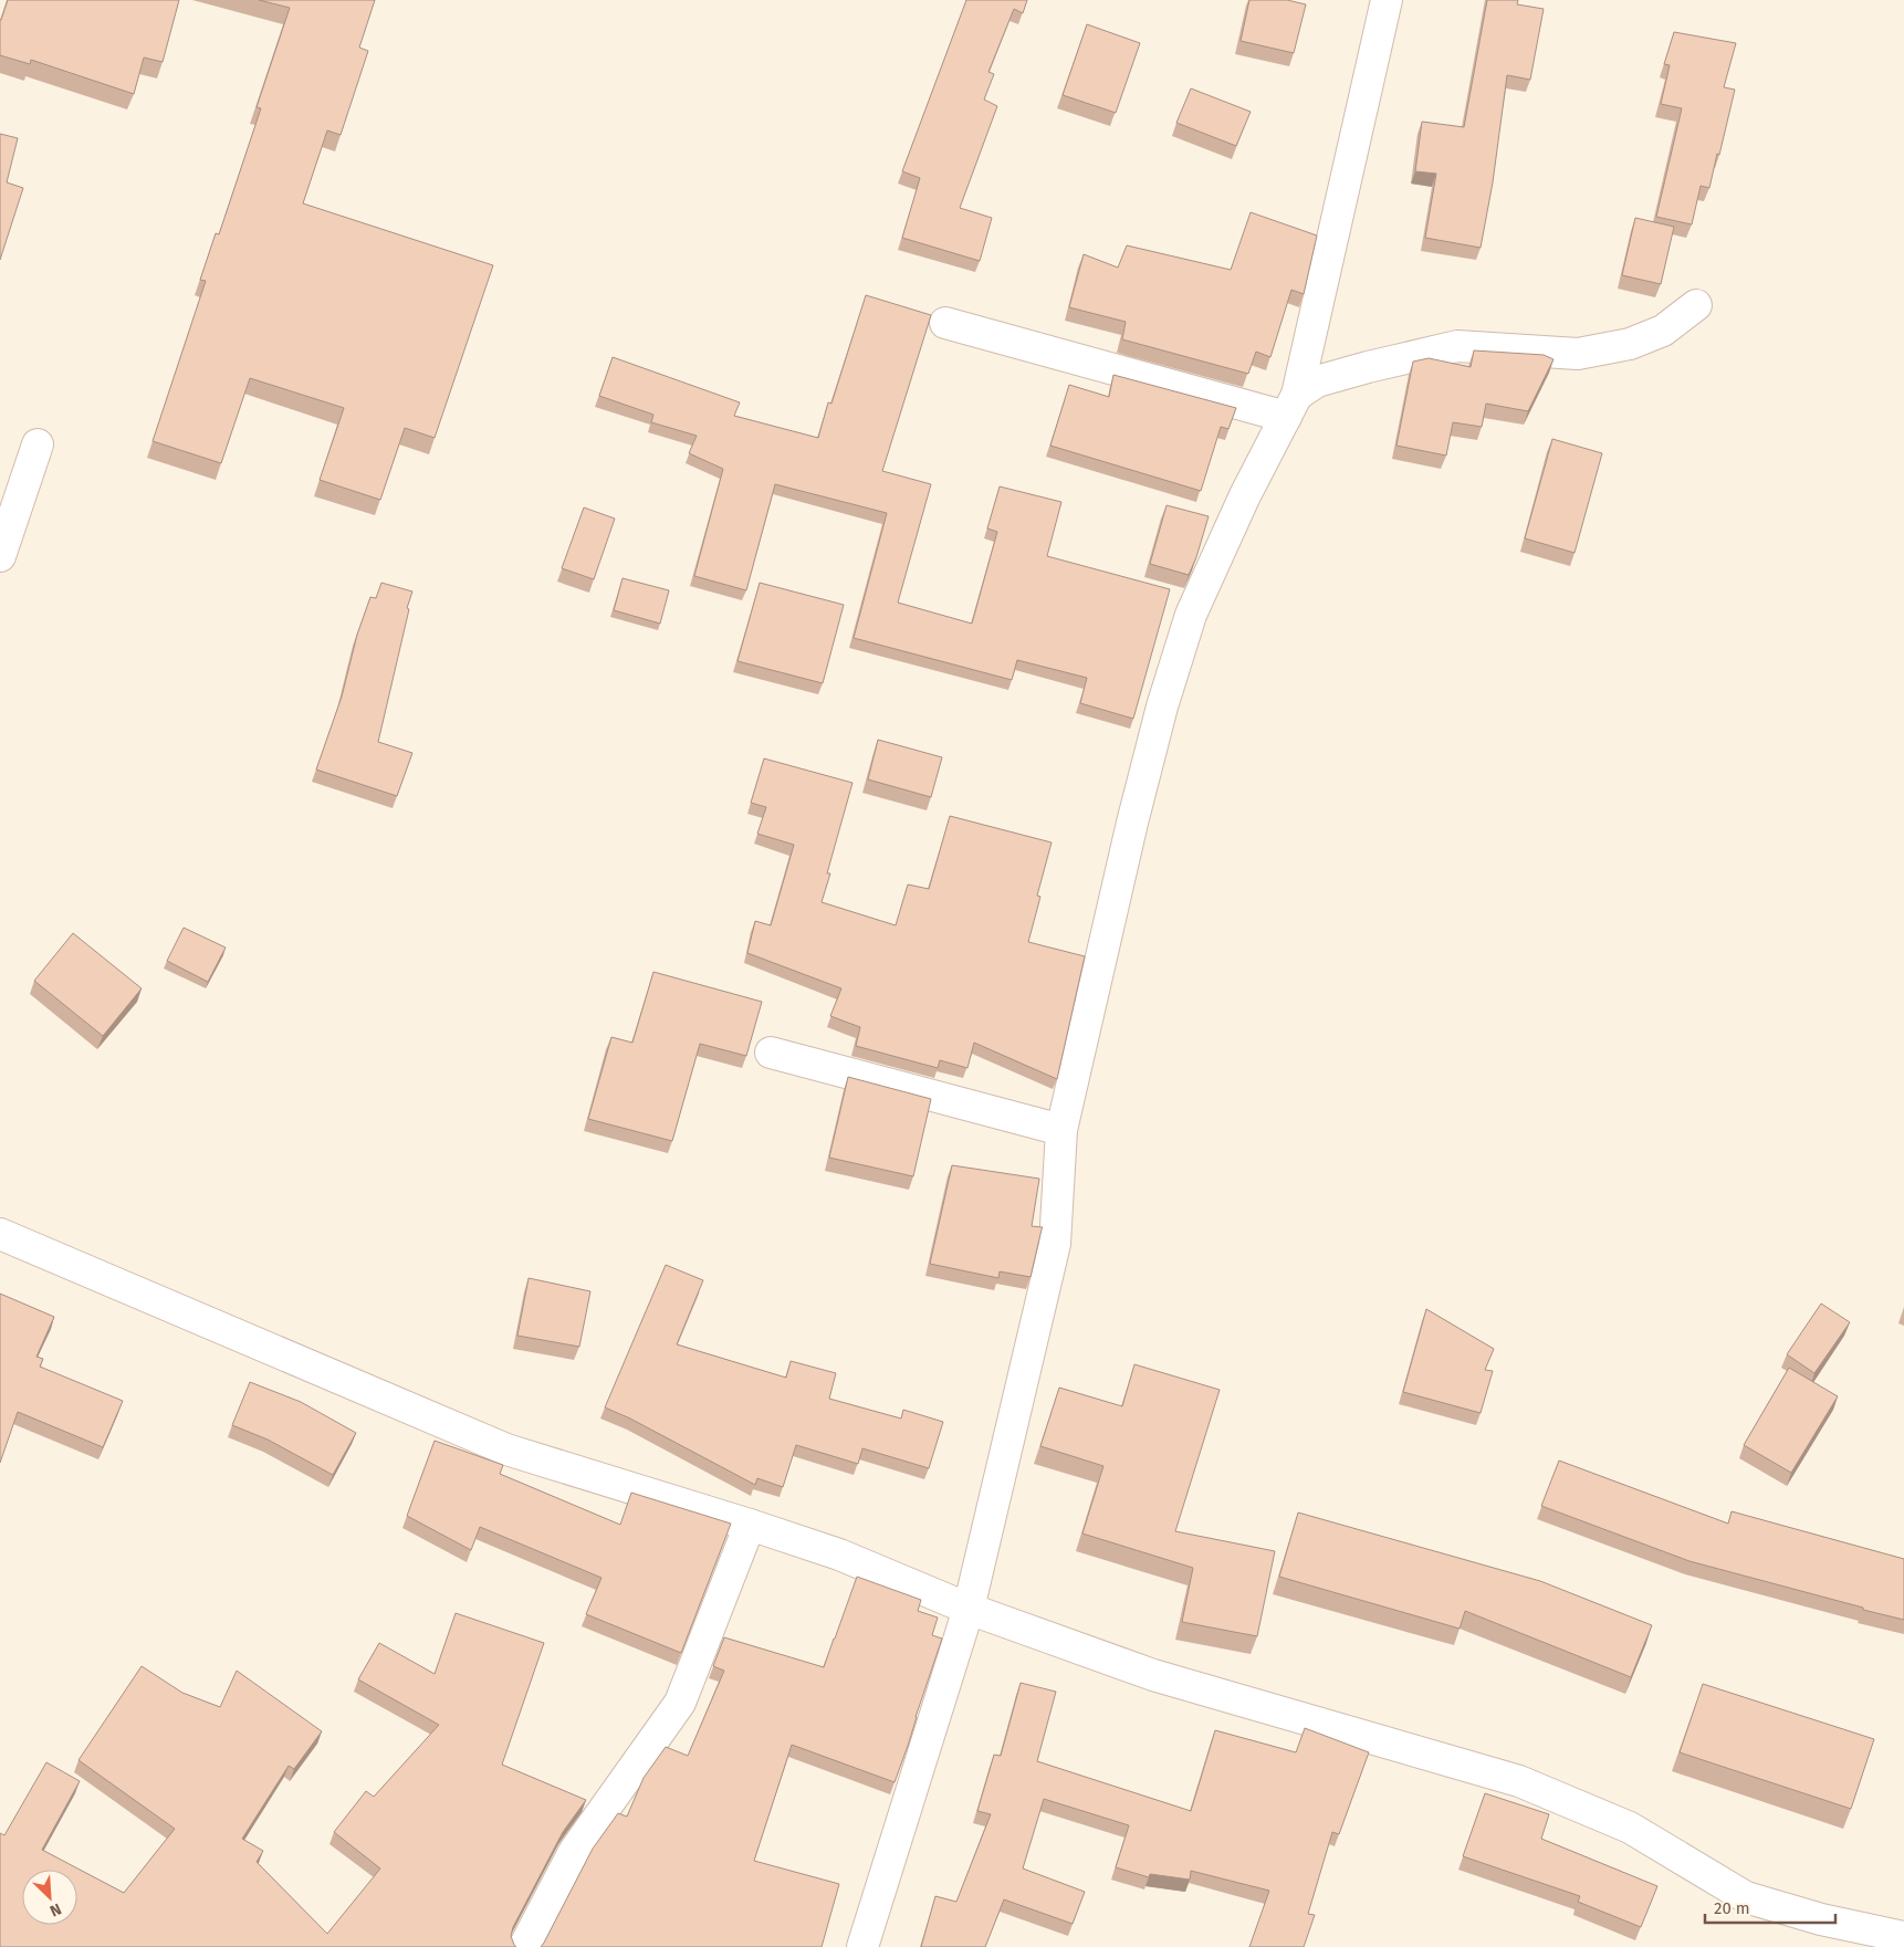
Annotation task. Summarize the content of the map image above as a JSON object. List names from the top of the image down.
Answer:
{
  "scale_bar": "20 m",
  "north": "bottom right"
}
